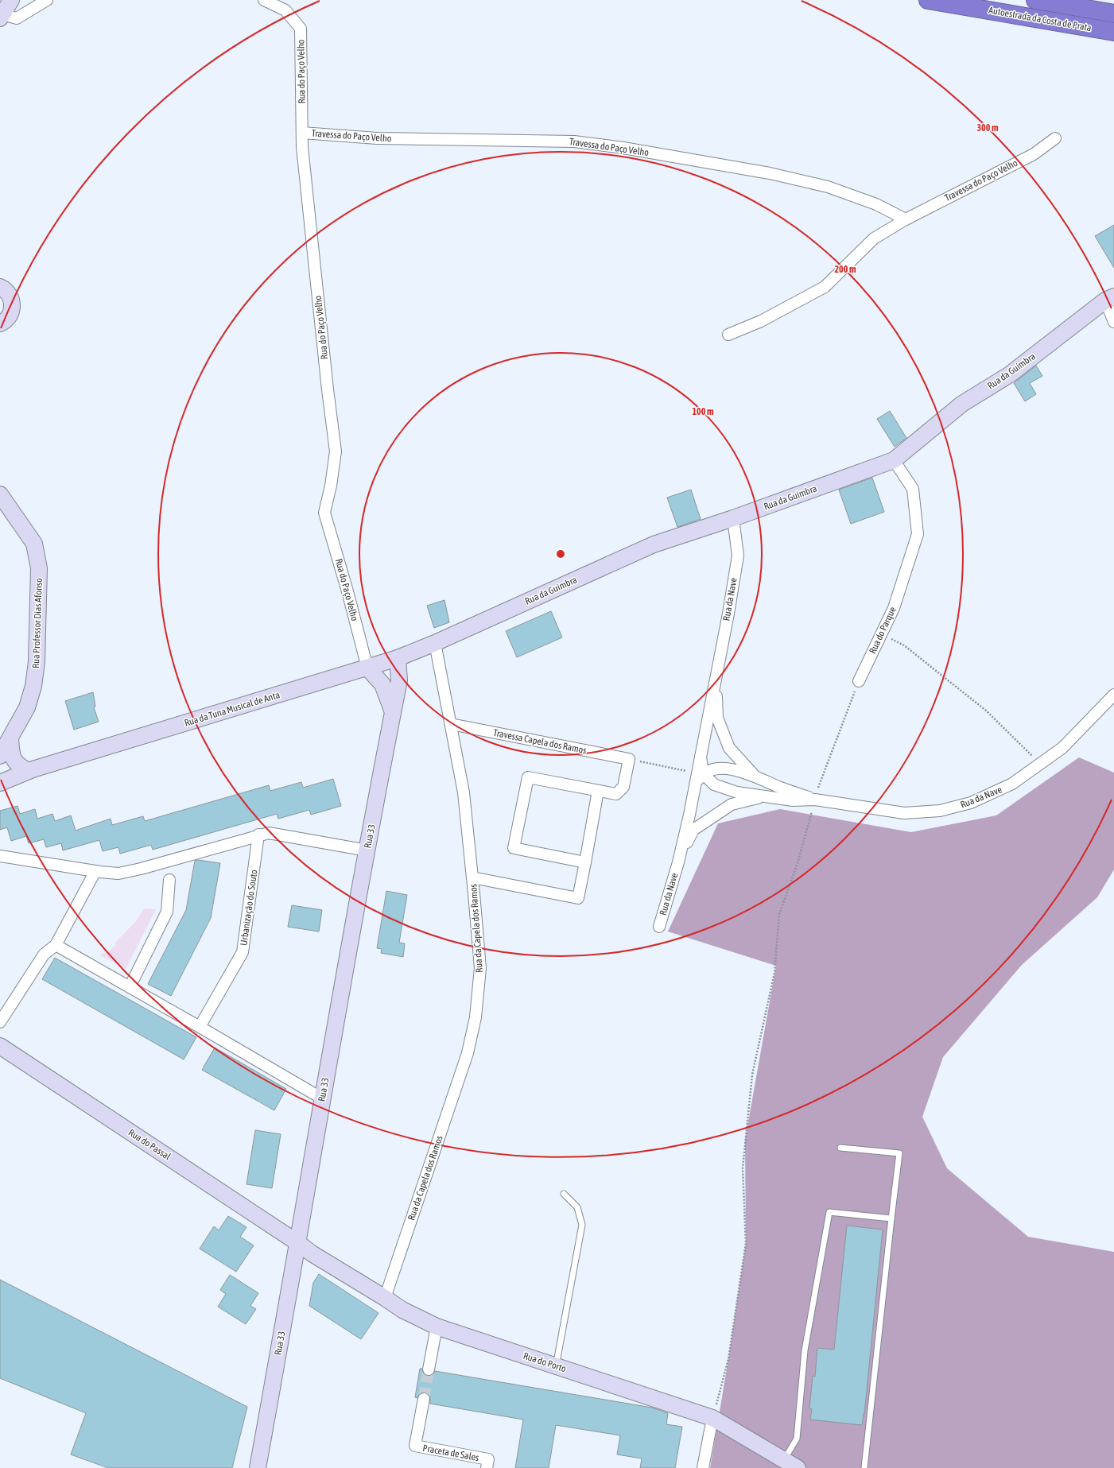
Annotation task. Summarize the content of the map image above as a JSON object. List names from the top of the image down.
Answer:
{
  "streets": {
    "highway": ["Autoestrada da Costa de Prata"],
    "street": [
      "Rua do Paço Velho",
      "Travessa do Paço Velho",
      "Rua da Guimbra",
      "Rua da Nave",
      "Rua Professor Dias Afonso",
      "Rua do Parque",
      "Rua da Tuna Musical de Anta",
      "Travessa Capela dos Ramos",
      "Rua 33",
      "Urbanização do Souto",
      "Rua da Capela dos Ramos",
      "Rua do Passal",
      "Rua do Porto",
      "Praceta de Sales"
    ]
  },
  "crossings": [
    ["Rua do Paço Velho", "Travessa do Paço Velho"],
    ["Rua do Paço Velho", "Rua da Tuna Musical de Anta"],
    ["Rua da Guimbra", "Rua da Nave"],
    ["Rua da Guimbra", "Rua do Parque"],
    ["Rua da Guimbra", "Rua da Tuna Musical de Anta"],
    ["Rua da Guimbra", "Rua da Capela dos Ramos"],
    ["Rua da Tuna Musical de Anta", "Rua 33"],
    ["Rua da Tuna Musical de Anta", "Rua da Capela dos Ramos"],
    ["Travessa Capela dos Ramos", "Rua da Capela dos Ramos"],
    ["Rua 33", "Rua do Passal"],
    ["Rua 33", "Rua do Porto"],
    ["Rua da Capela dos Ramos", "Rua do Porto"],
    ["Rua do Passal", "Rua do Porto"]
  ],
  "rings": ["300 m", "200 m", "100 m"]
}
